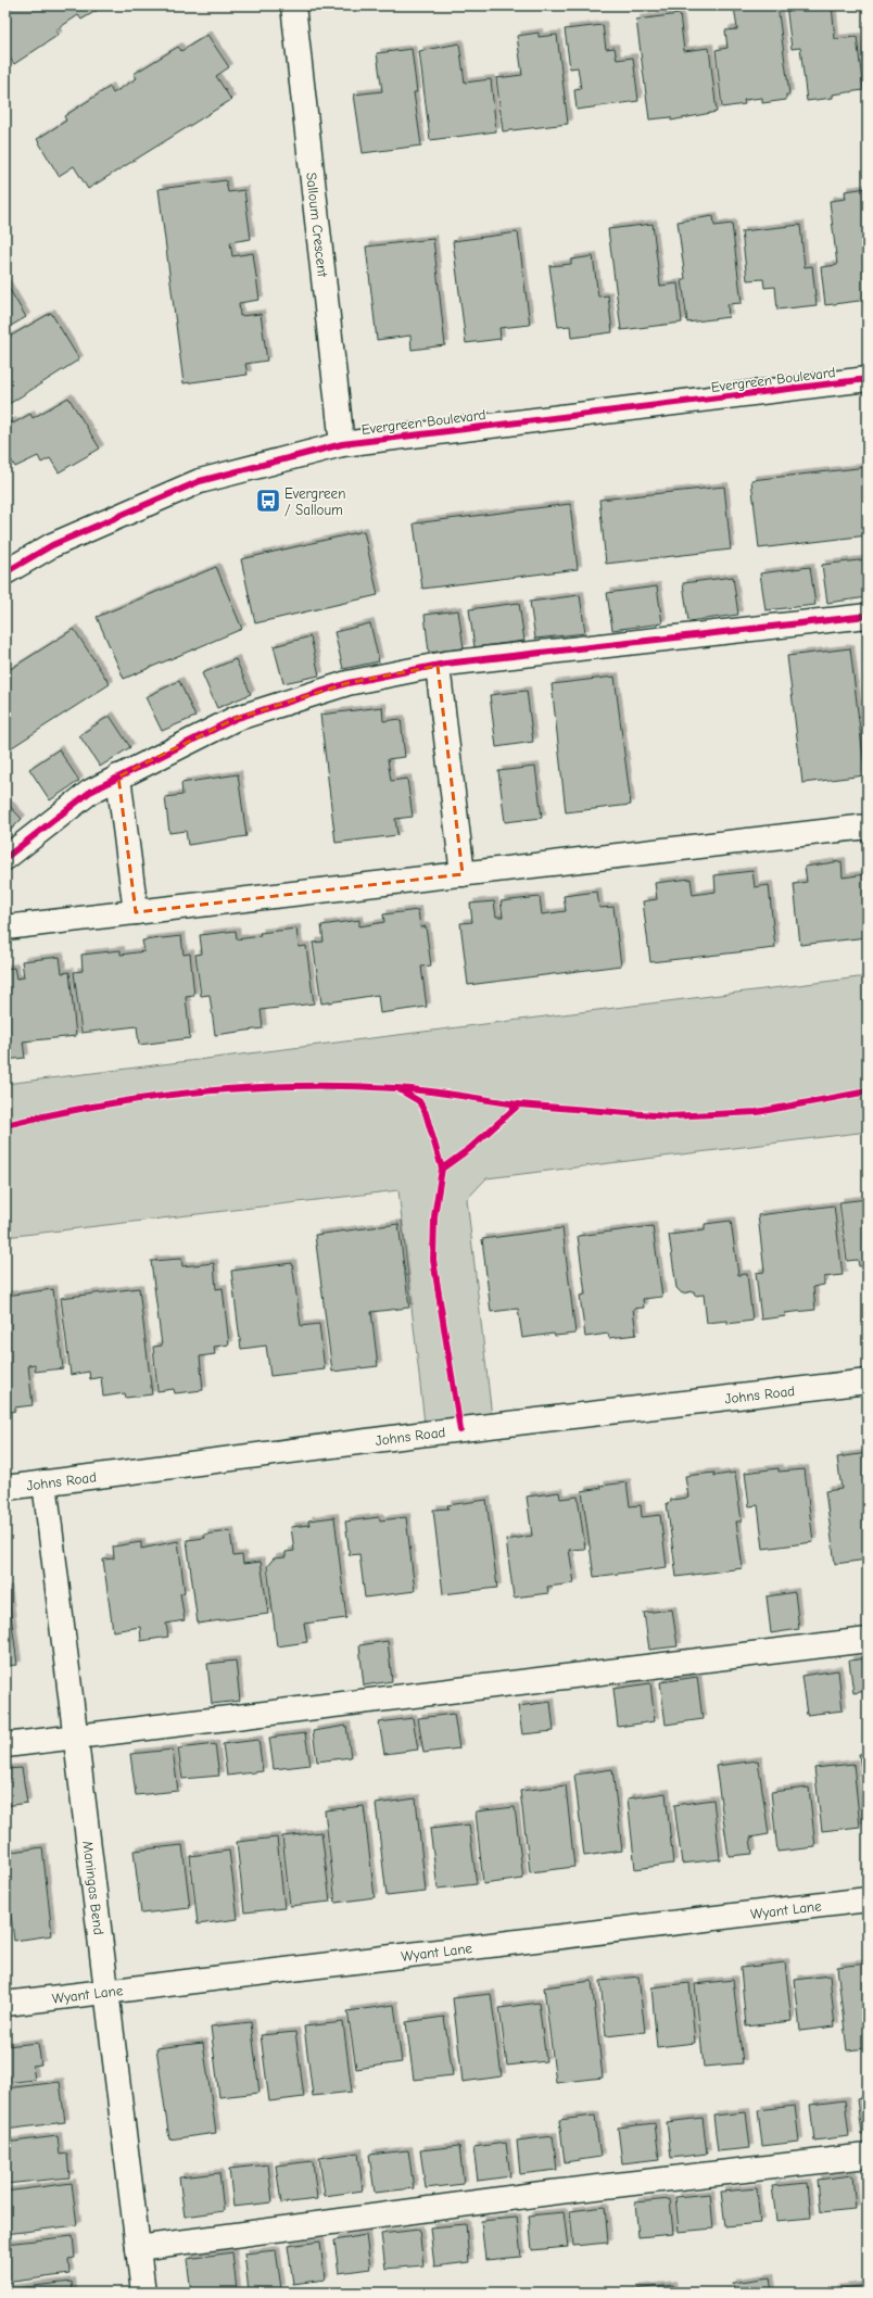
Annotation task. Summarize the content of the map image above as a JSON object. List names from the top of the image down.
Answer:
{
  "streets": {
    "street": [
      "Salloum Crescent",
      "Evergreen Boulevard",
      "Johns Road",
      "Maningas Bend",
      "Wyant Lane"
    ]
  },
  "crossings": [
    ["Salloum Crescent", "Evergreen Boulevard"],
    ["Johns Road", "Maningas Bend"],
    ["Maningas Bend", "Wyant Lane"]
  ],
  "places": {
    "bus stop": ["Evergreen / Salloum"]
  }
}
